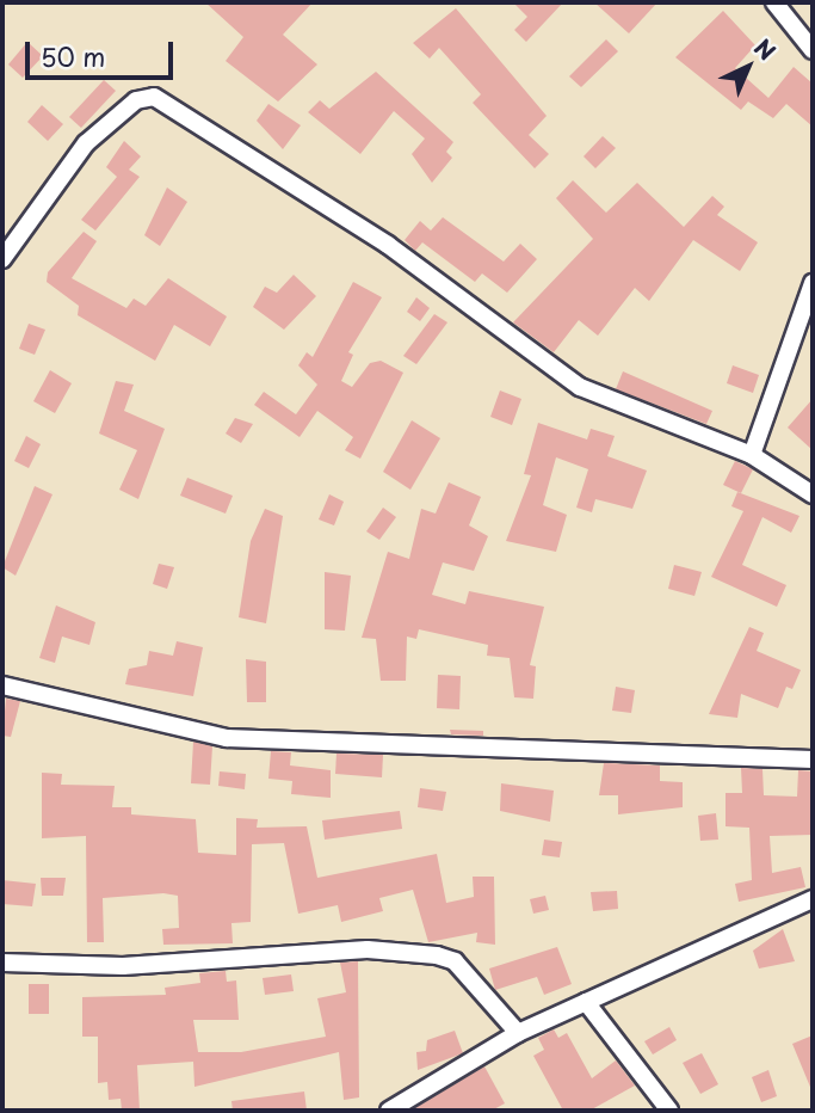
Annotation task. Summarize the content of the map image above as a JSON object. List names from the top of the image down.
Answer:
{
  "scale_bar": "50 m",
  "north": "top right"
}
